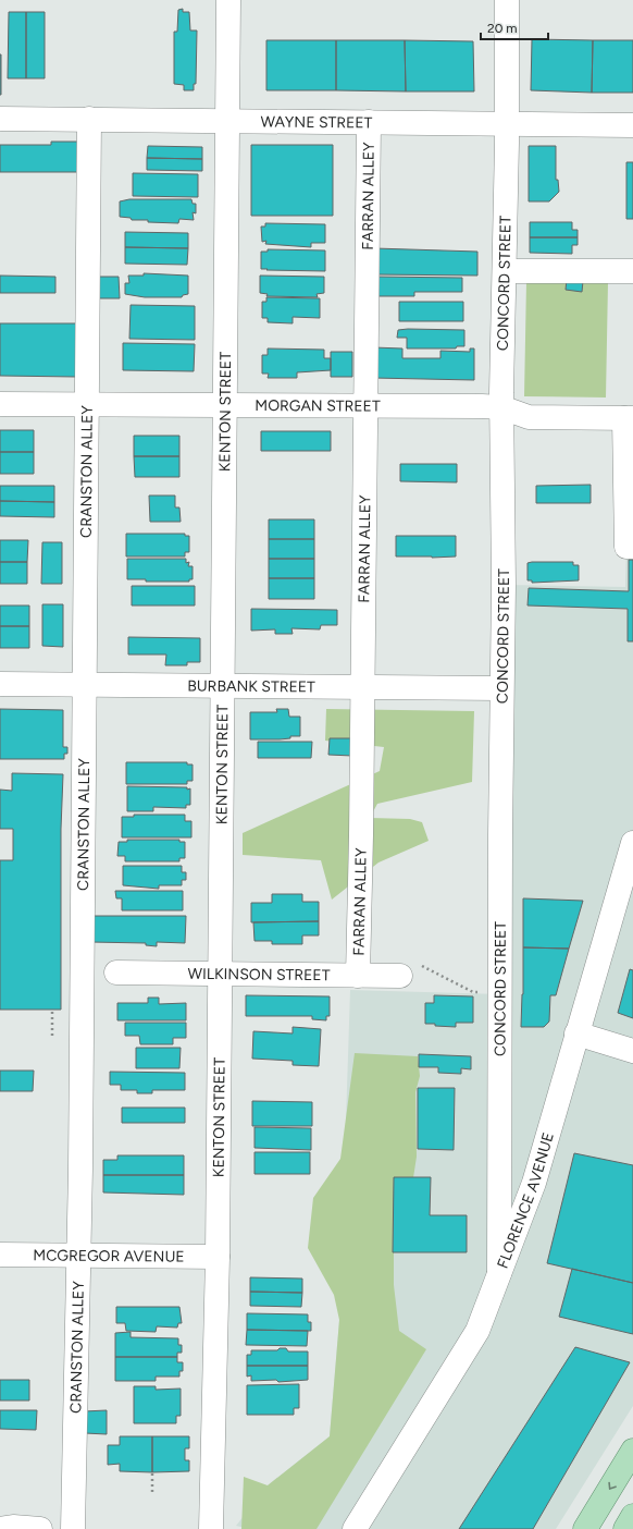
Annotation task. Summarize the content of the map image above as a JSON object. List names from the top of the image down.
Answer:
{
  "streets": {
    "street": [
      "WAYNE STREET",
      "FARRAN ALLEY",
      "CONCORD STREET",
      "MORGAN STREET",
      "KENTON STREET",
      "CRANSTON ALLEY",
      "BURBANK STREET",
      "WILKINSON STREET",
      "FLORENCE AVENUE",
      "MCGREGOR AVENUE"
    ]
  },
  "crossings": [
    ["WAYNE STREET", "FARRAN ALLEY"],
    ["WAYNE STREET", "CONCORD STREET"],
    ["WAYNE STREET", "KENTON STREET"],
    ["WAYNE STREET", "CRANSTON ALLEY"],
    ["FARRAN ALLEY", "MORGAN STREET"],
    ["FARRAN ALLEY", "BURBANK STREET"],
    ["FARRAN ALLEY", "WILKINSON STREET"],
    ["CONCORD STREET", "MORGAN STREET"],
    ["CONCORD STREET", "BURBANK STREET"],
    ["CONCORD STREET", "FLORENCE AVENUE"],
    ["MORGAN STREET", "KENTON STREET"],
    ["MORGAN STREET", "CRANSTON ALLEY"],
    ["KENTON STREET", "BURBANK STREET"],
    ["KENTON STREET", "WILKINSON STREET"],
    ["KENTON STREET", "MCGREGOR AVENUE"],
    ["CRANSTON ALLEY", "BURBANK STREET"],
    ["CRANSTON ALLEY", "MCGREGOR AVENUE"]
  ],
  "scale_bar": "20 m"
}
